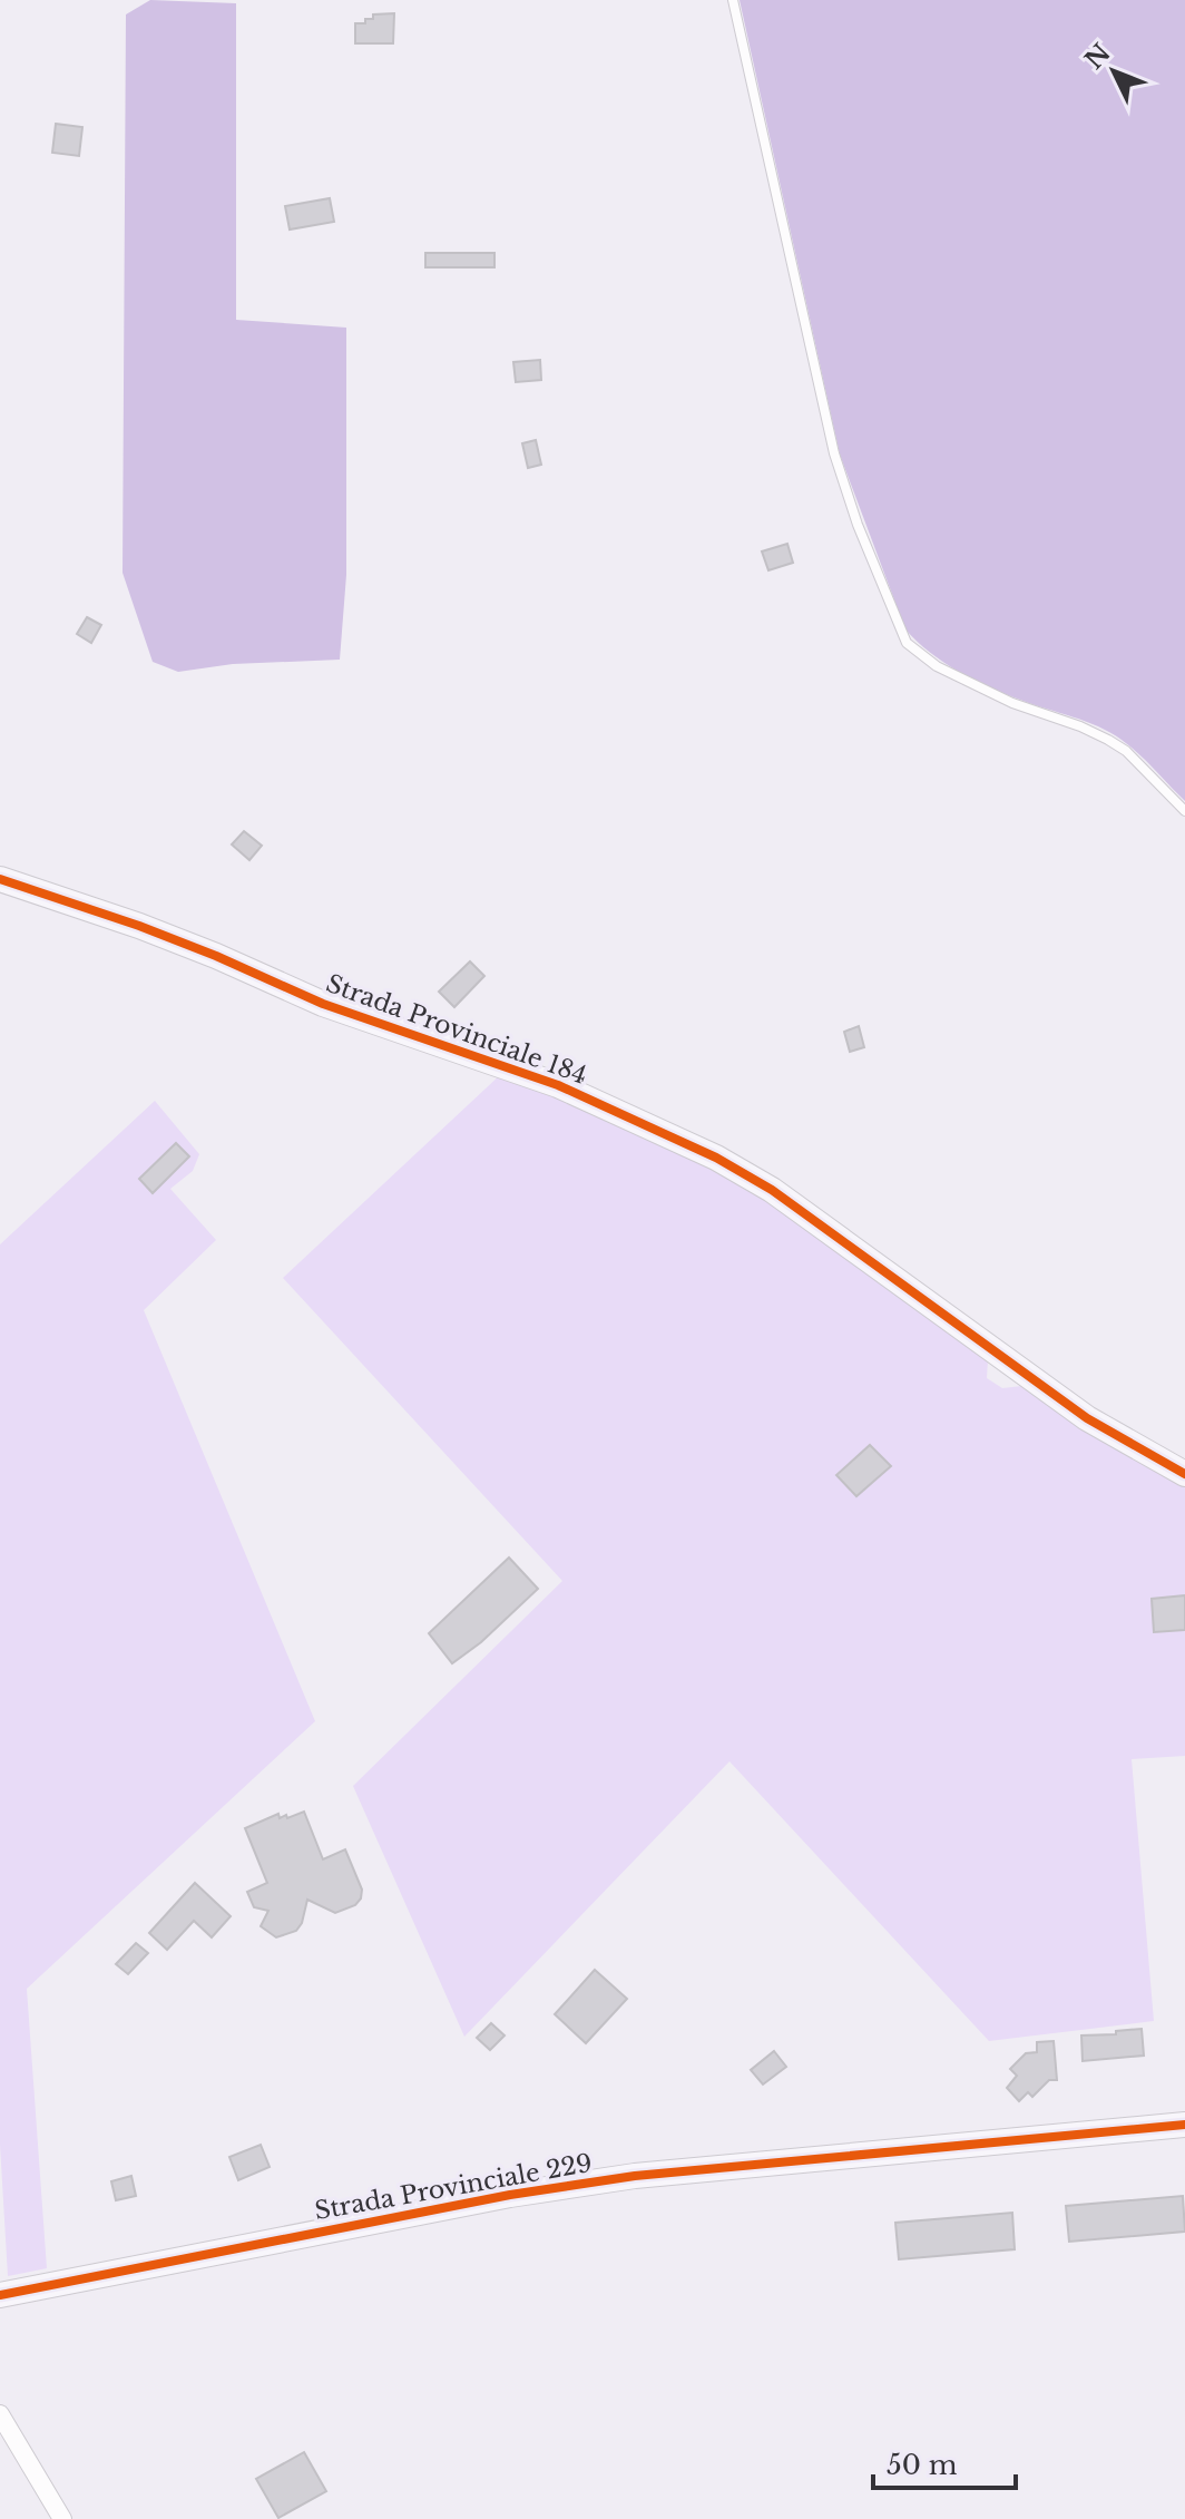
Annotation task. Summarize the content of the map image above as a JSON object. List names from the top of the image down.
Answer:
{
  "streets": {
    "street": ["Strada Provinciale 184", "Strada Provinciale 229"]
  },
  "scale_bar": "50 m",
  "north": "top left"
}
